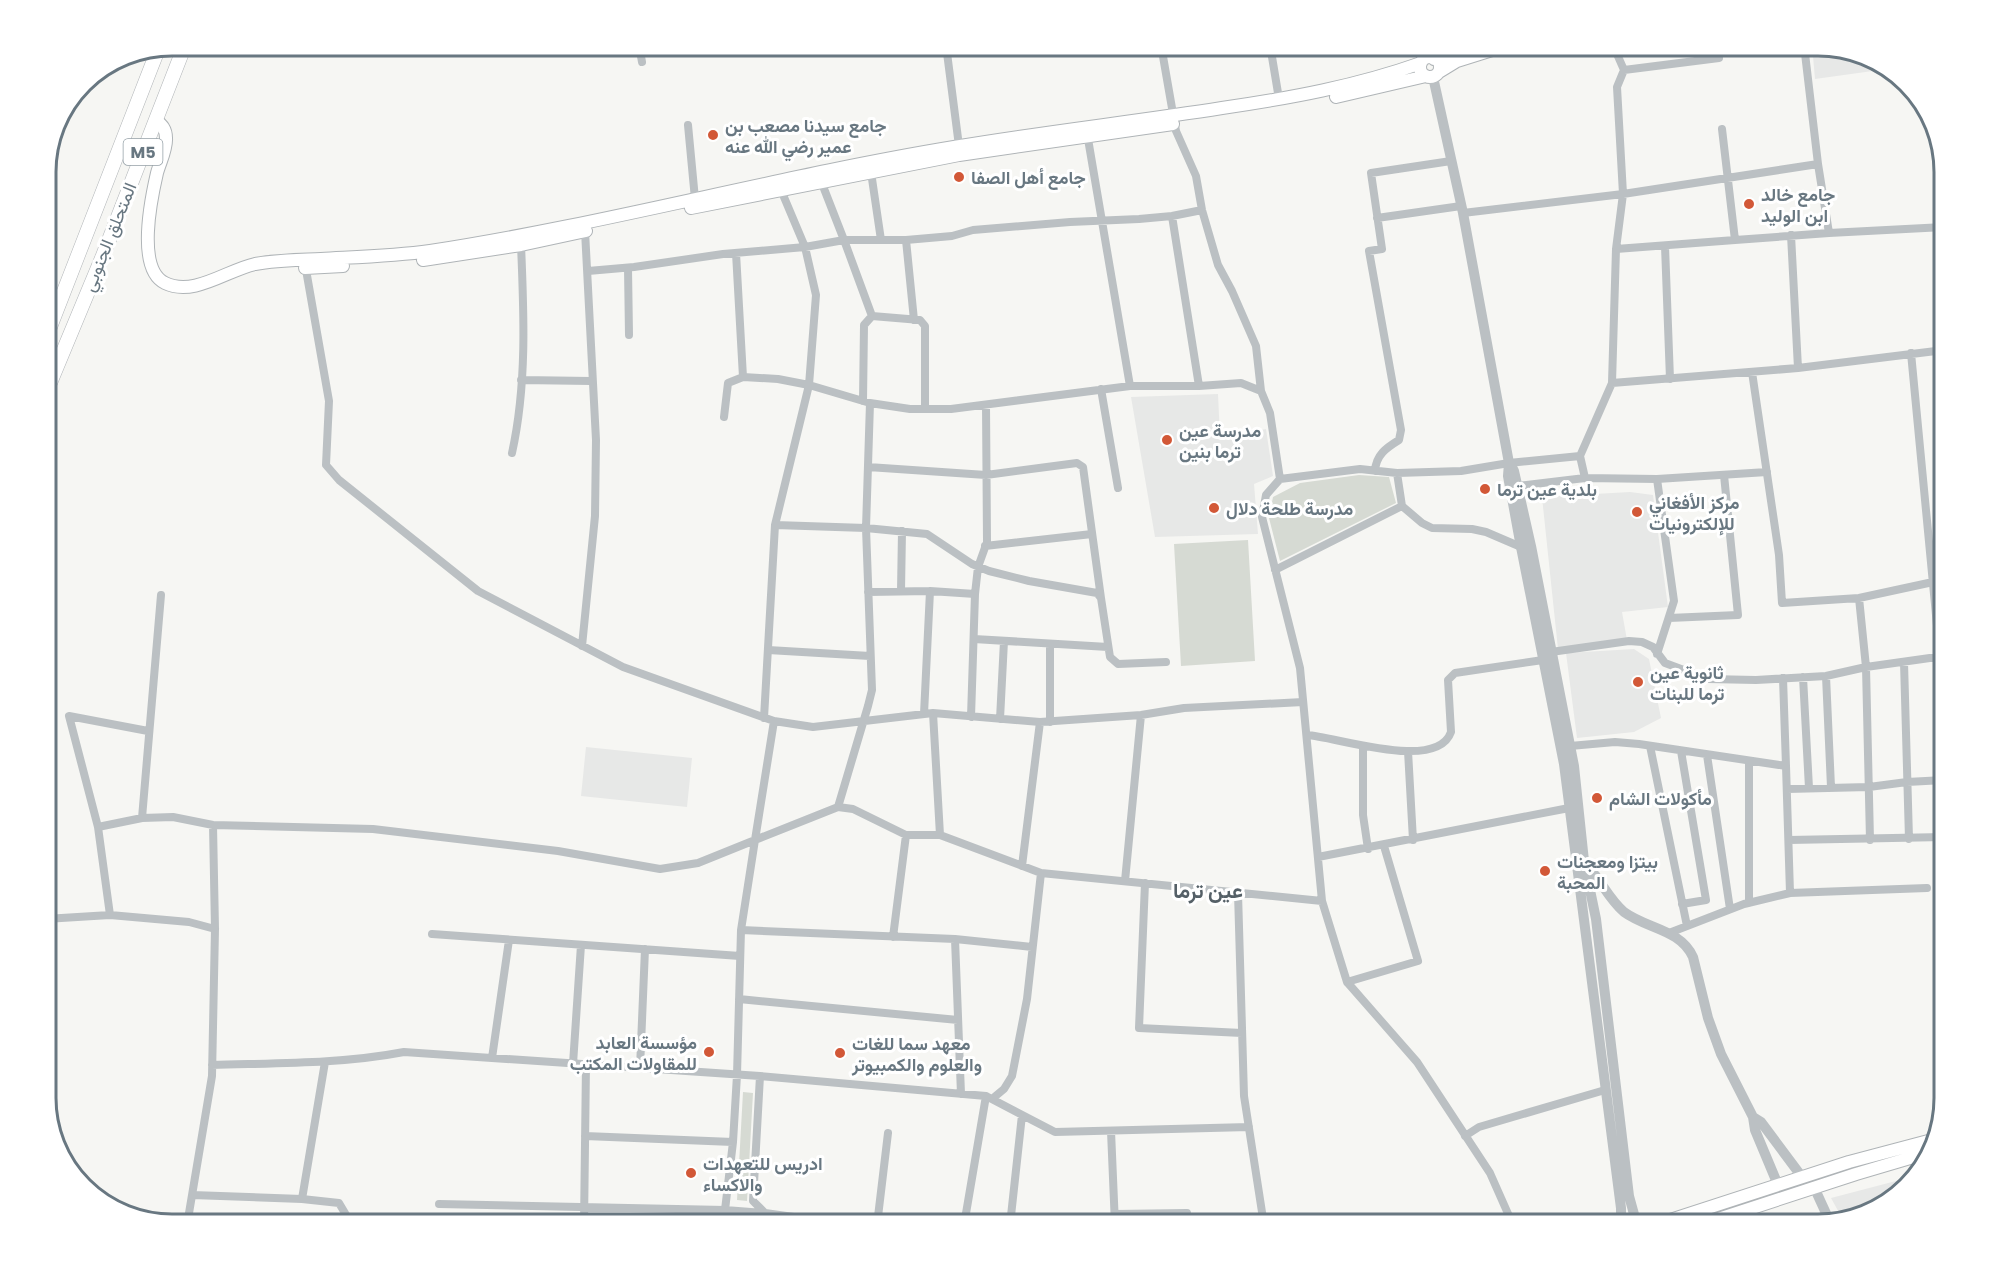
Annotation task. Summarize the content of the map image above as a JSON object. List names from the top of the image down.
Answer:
{
  "streets": {
    "highway": ["M5", "المتحلق الجنوبي"]
  },
  "districts": ["عين ترما"],
  "places": [
    "جامع سيدنا مصعب بن عمير رضي الله عنه",
    "جامع أهل الصفا",
    "جامع خالد ابن الوليد",
    "مدرسة عين ترما بنين",
    "بلدية عين ترما",
    "مدرسة طلحة دلال",
    "مركز الأفغاني للإلكترونيات",
    "ثانوية عين ترما للبنات",
    "مأكولات الشام",
    "بيتزا ومعجنات المحبة",
    "مؤسسة العابد للمقاولات المكتب",
    "معهد سما للغات والعلوم والكمبيوتر",
    "ادريس للتعهدات والاكساء"
  ]
}
